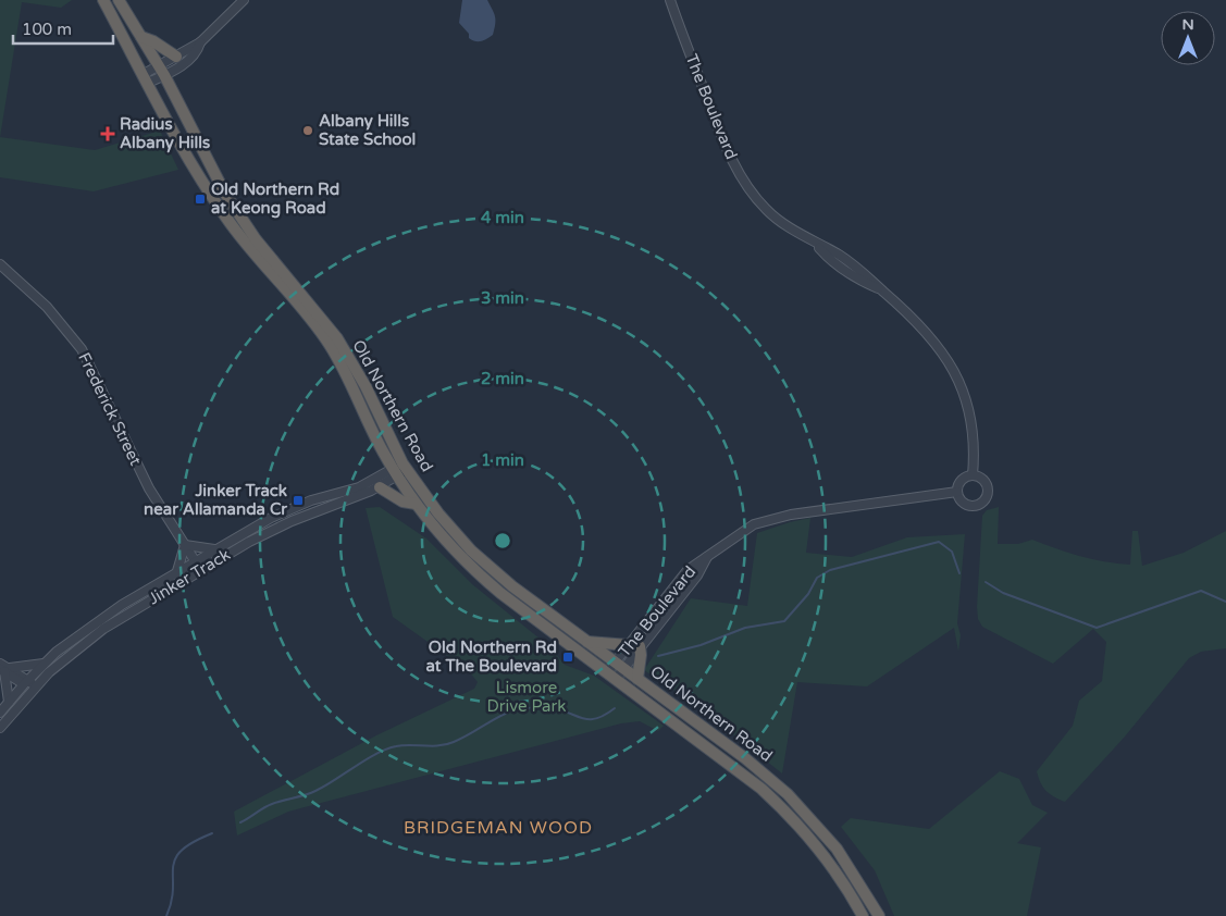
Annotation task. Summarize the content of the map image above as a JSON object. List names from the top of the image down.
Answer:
{
  "streets": {
    "highway": ["Old Northern Road"],
    "street": ["The Boulevard", "Frederick Street", "Jinker Track"]
  },
  "crossings": [
    ["The Boulevard", "Old Northern Road"],
    ["Old Northern Road", "Jinker Track"],
    ["Frederick Street", "Jinker Track"]
  ],
  "districts": ["BRIDGEMAN WOOD"],
  "parks": ["Lismore Drive Park"],
  "places": {
    "other": ["Albany Hills State School"],
    "health": ["Radius Albany Hills"],
    "transit": ["Old Northern Rd at Keong Road", "Jinker Track near Allamanda Cr", "Old Northern Rd at The Boulevard"]
  },
  "scale_bar": "100 m",
  "north": "top",
  "rings": [
    "4 min",
    "3 min",
    "2 min",
    "1 min"
  ]
}
